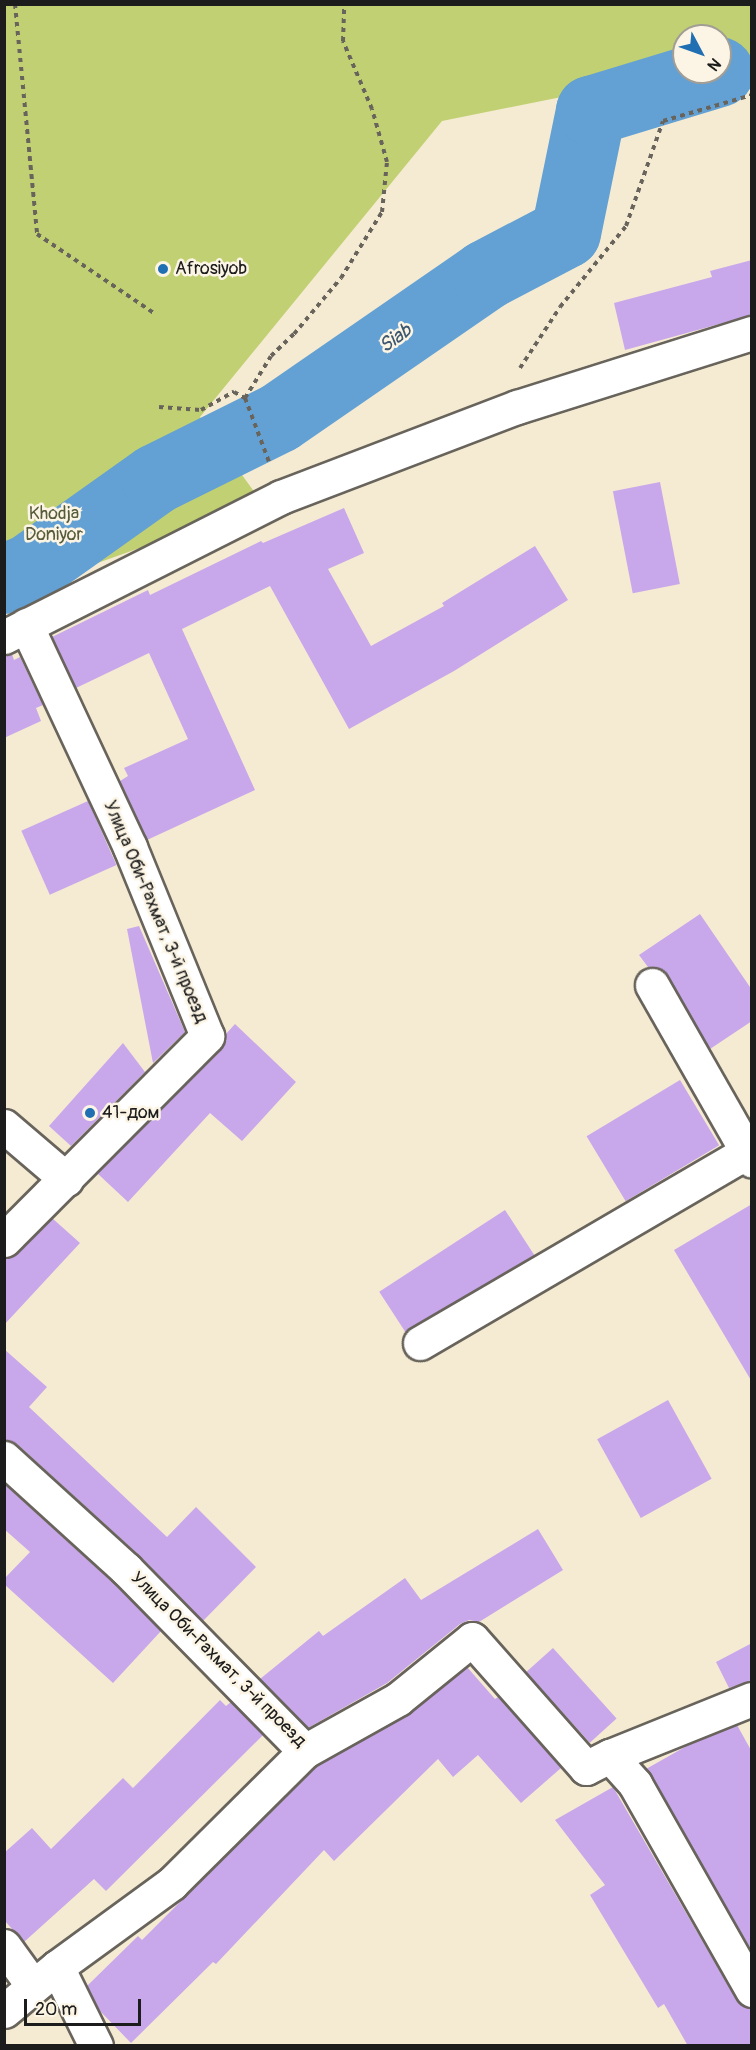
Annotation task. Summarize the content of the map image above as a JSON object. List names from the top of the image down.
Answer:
{
  "streets": {
    "street": ["Улица Оби-Рахмат, 3-й проезд"]
  },
  "water": ["Siab"],
  "parks": ["Khodja Doniyor"],
  "places": ["Afrosiyob", "41-дом"],
  "scale_bar": "20 m",
  "north": "bottom right"
}
